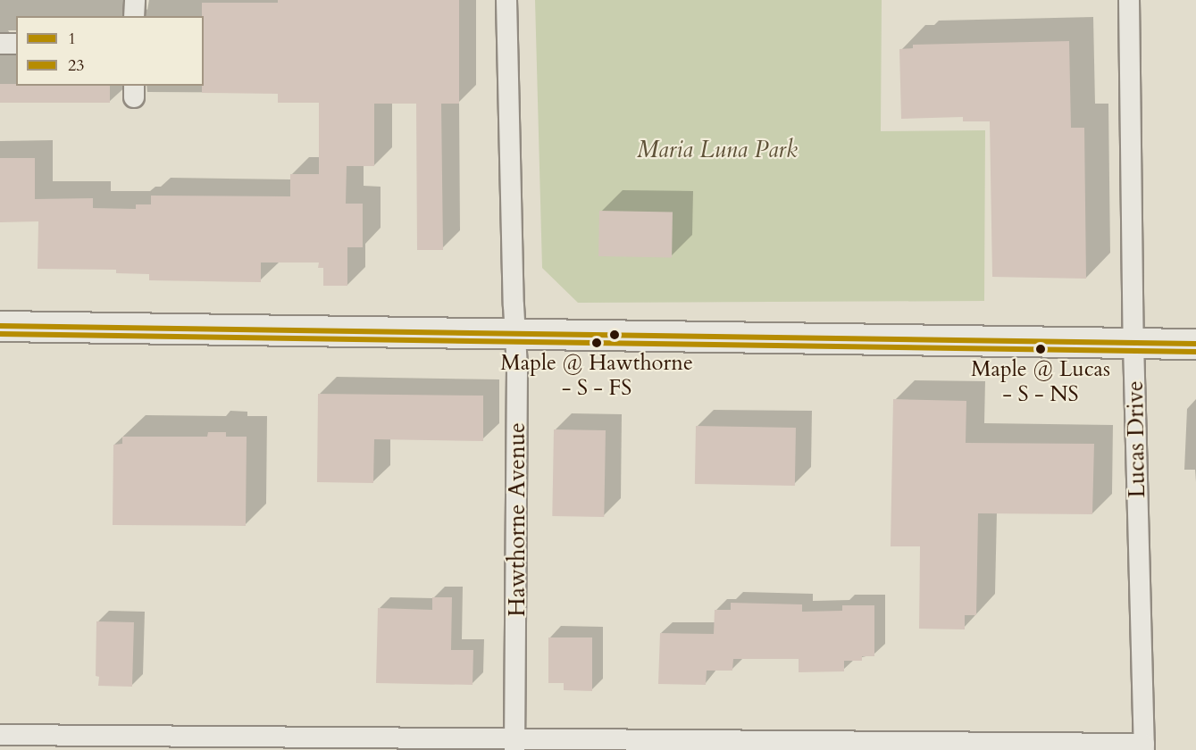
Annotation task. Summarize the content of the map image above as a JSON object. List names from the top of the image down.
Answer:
{
  "streets": {
    "street": ["Lucas Drive", "Hawthorne Avenue"]
  },
  "parks": ["Maria Luna Park"],
  "places": ["Maple @ Hawthorne - S - FS", "Maple @ Lucas - S - NS"],
  "lines": ["transit line 1", "transit line 23"],
  "legend": ["1", "23"]
}
